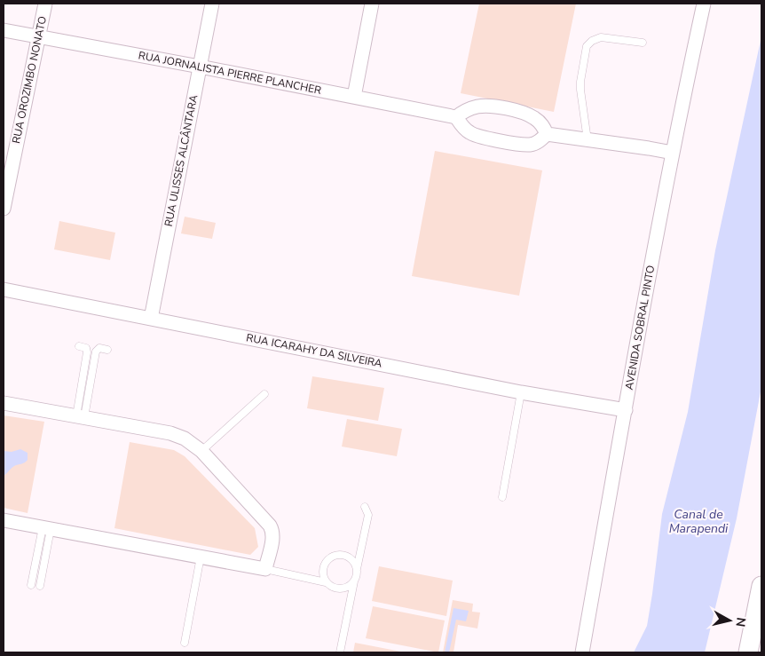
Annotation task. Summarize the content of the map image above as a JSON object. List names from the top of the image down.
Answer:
{
  "streets": {
    "street": [
      "RUA JORNALISTA PIERRE PLANCHER",
      "RUA OROZIMBO NONATO",
      "RUA ULISSES ALCÂNTARA",
      "AVENIDA SOBRAL PINTO",
      "RUA ICARAHY DA SILVEIRA"
    ]
  },
  "crossings": [
    ["RUA JORNALISTA PIERRE PLANCHER", "RUA OROZIMBO NONATO"],
    ["RUA JORNALISTA PIERRE PLANCHER", "RUA ULISSES ALCÂNTARA"],
    ["RUA ULISSES ALCÂNTARA", "RUA ICARAHY DA SILVEIRA"],
    ["AVENIDA SOBRAL PINTO", "RUA ICARAHY DA SILVEIRA"]
  ],
  "water": ["Canal de Marapendi"],
  "north": "right"
}
